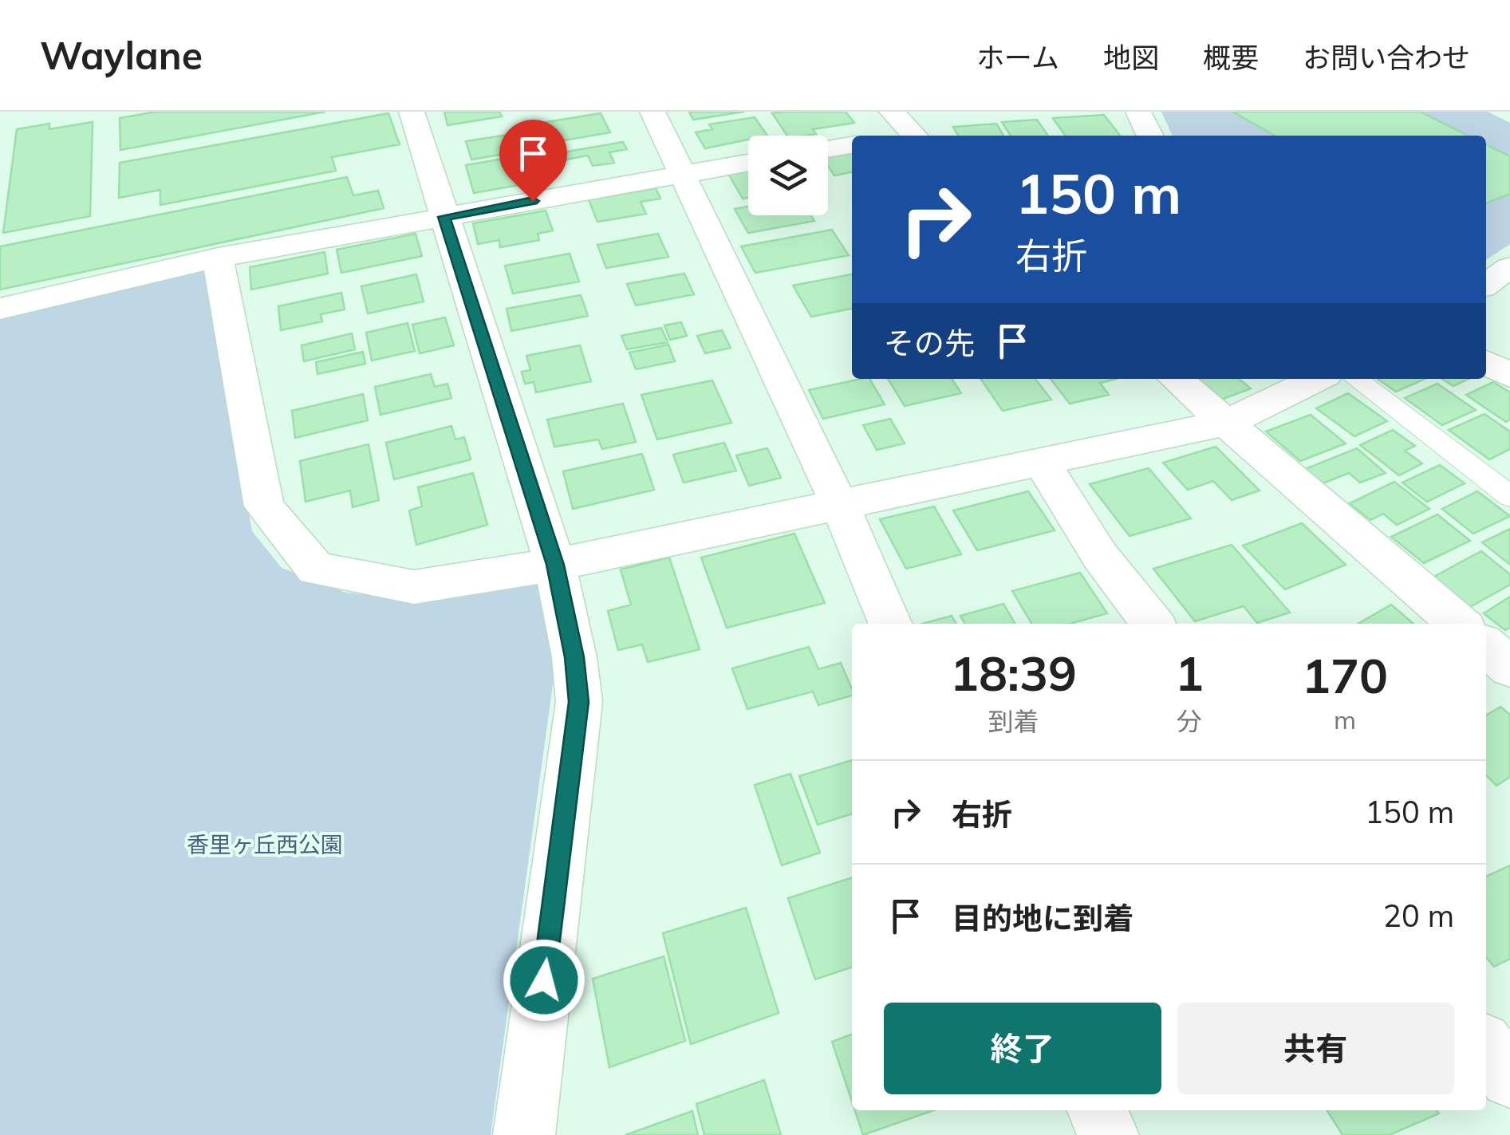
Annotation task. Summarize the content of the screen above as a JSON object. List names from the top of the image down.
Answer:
{
  "parks": ["香里ヶ丘西公園"],
  "page": {
    "header": "Waylane",
    "nav": [
      "ホーム",
      "地図",
      "概要",
      "お問い合わせ"
    ],
    "turn": ["150 m", "右折"],
    "then": "その先",
    "eta": [
      "18:39",
      "到着",
      "1",
      "分",
      "170",
      "m"
    ],
    "list": [
      {
        "name": "右折",
        "value": "150 m"
      },
      {
        "name": "目的地に到着",
        "value": "20 m"
      }
    ],
    "buttons": ["終了", "共有"]
  }
}
